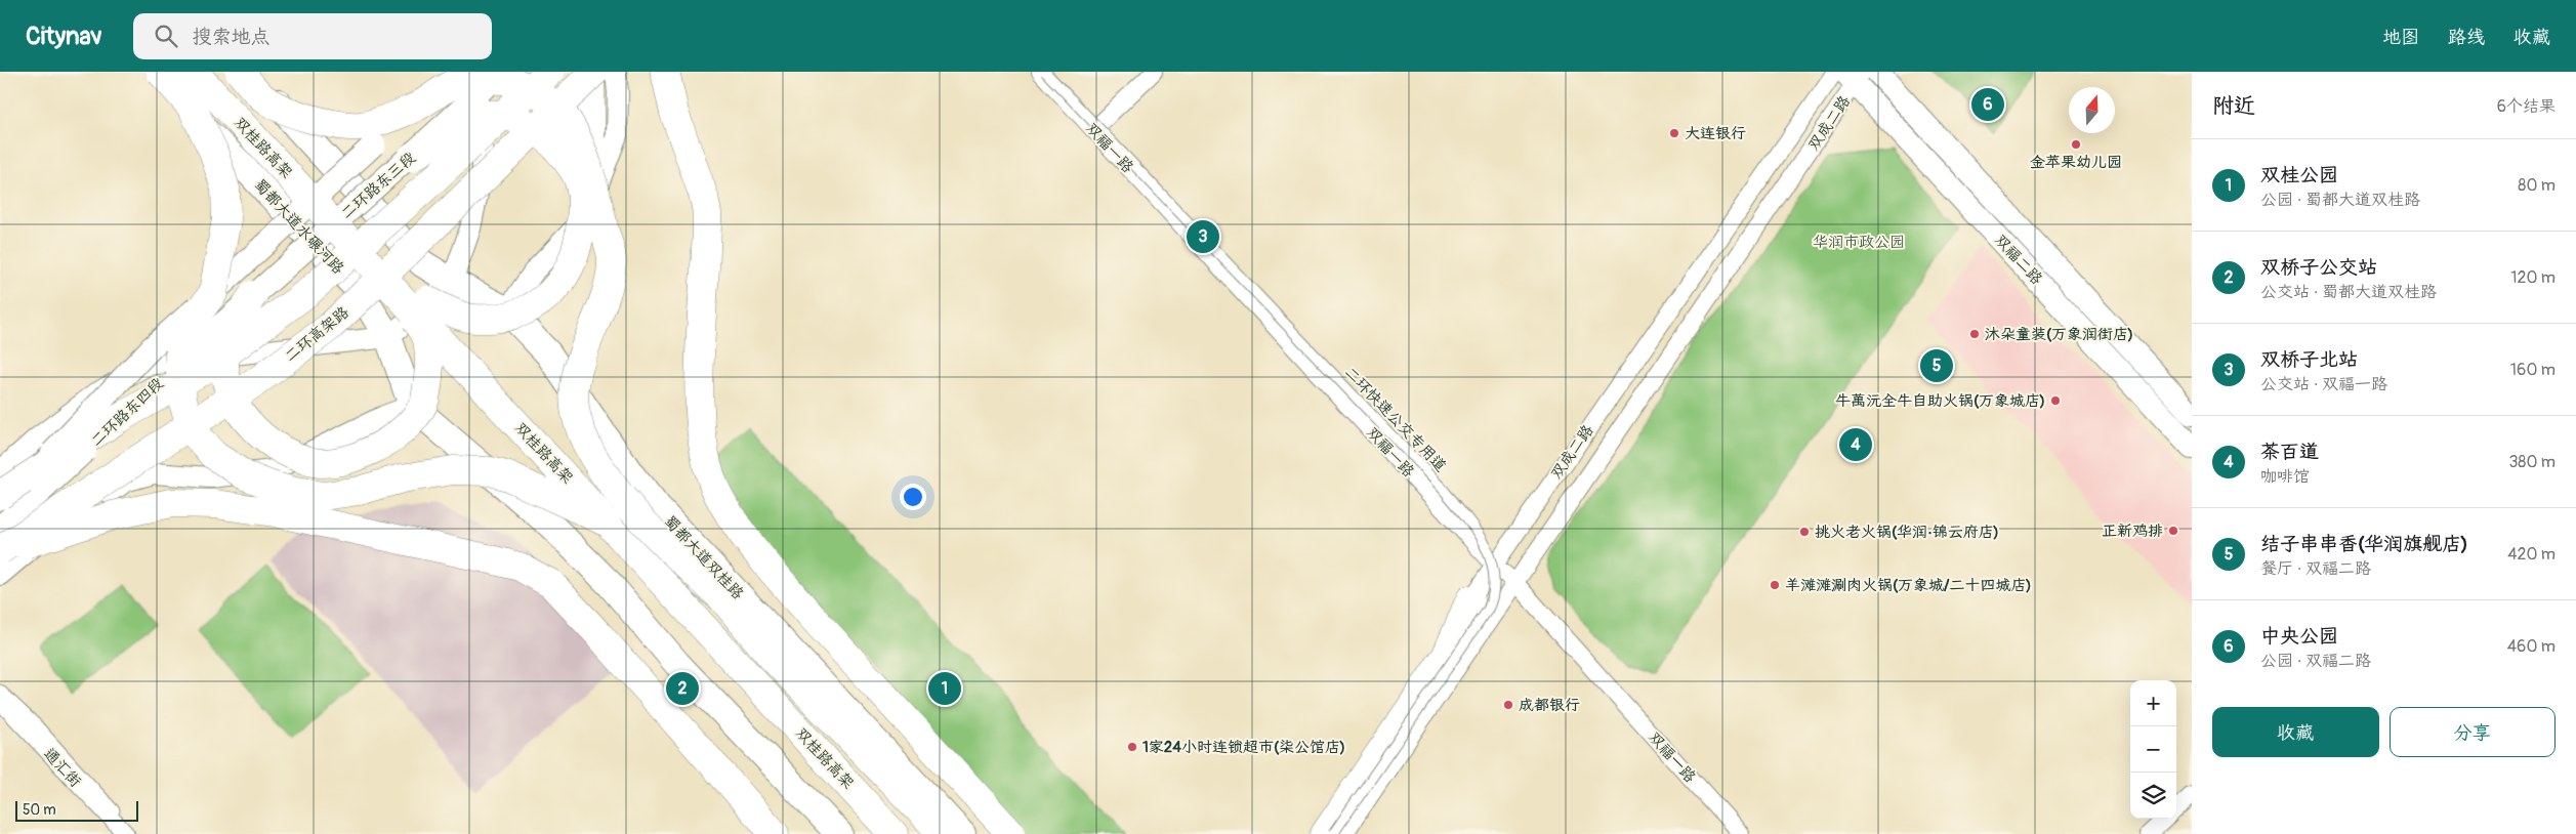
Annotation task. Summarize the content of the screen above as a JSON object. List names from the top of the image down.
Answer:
{
  "streets": {
    "highway": ["双桂路高架", "二环高架路"],
    "main road": [
      "二环路东三段",
      "蜀都大道水碾河路",
      "双福二路",
      "二环路东四段",
      "蜀都大道双桂路"
    ],
    "street": ["双成二路", "双福一路", "通汇街"],
    "lane": ["二环快速公交专用道"]
  },
  "crossings": [
    ["双成二路", "双福一路"],
    ["双成二路", "双福二路"],
    ["二环路东三段", "二环路东四段"]
  ],
  "parks": ["华润市政公园"],
  "places": [
    "大连银行",
    "金苹果幼儿园",
    "沐朵童装(万象润街店)",
    "牛萬沅全牛自助火锅(万象城店)",
    "正新鸡排",
    "挑火老火锅(华润·锦云府店)",
    "羊滩滩涮肉火锅(万象城/二十四城店)",
    "成都银行",
    "1家24小时连锁超市(柒公馆店)"
  ],
  "scale_bar": "50 m",
  "north": "top",
  "page": {
    "header": "Citynav",
    "search": "搜索地点",
    "nav": ["地图", "路线", "收藏"],
    "heading": ["附近", "6个结果"],
    "pins": [
      "6",
      "3",
      "5",
      "4",
      "1",
      "2"
    ],
    "list": [
      {
        "mark": "1",
        "name": "双桂公园",
        "note": "公园 · 蜀都大道双桂路",
        "value": "80 m"
      },
      {
        "mark": "2",
        "name": "双桥子公交站",
        "note": "公交站 · 蜀都大道双桂路",
        "value": "120 m"
      },
      {
        "mark": "3",
        "name": "双桥子北站",
        "note": "公交站 · 双福一路",
        "value": "160 m"
      },
      {
        "mark": "4",
        "name": "茶百道",
        "note": "咖啡馆",
        "value": "380 m"
      },
      {
        "mark": "5",
        "name": "结子串串香(华润旗舰店)",
        "note": "餐厅 · 双福二路",
        "value": "420 m"
      },
      {
        "mark": "6",
        "name": "中央公园",
        "note": "公园 · 双福二路",
        "value": "460 m"
      }
    ],
    "map_buttons": ["+", "−"],
    "buttons": ["收藏", "分享"],
    "scale": "50 m"
  }
}
